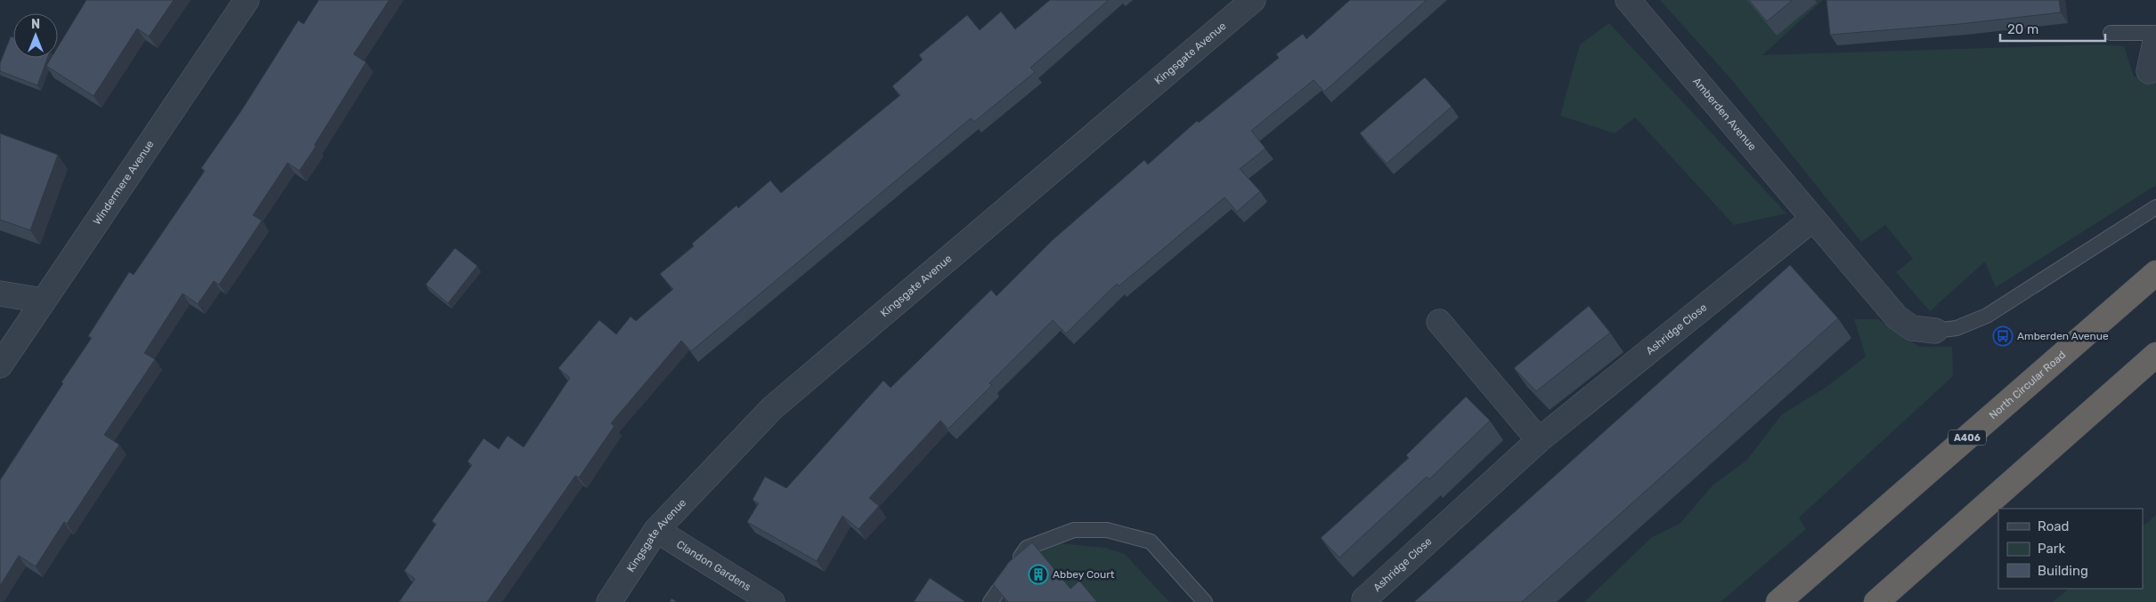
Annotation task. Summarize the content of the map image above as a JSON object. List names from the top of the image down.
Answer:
{
  "streets": {
    "highway": ["North Circular Road", "A406"],
    "street": [
      "Kingsgate Avenue",
      "Amberden Avenue",
      "Windermere Avenue",
      "Ashridge Close",
      "Clandon Gardens"
    ]
  },
  "crossings": [
    ["Kingsgate Avenue", "Clandon Gardens"],
    ["Amberden Avenue", "Ashridge Close"]
  ],
  "places": {
    "bus stop": ["Amberden Avenue"],
    "building": ["Abbey Court"]
  },
  "legend": ["Road", "Park", "Building"],
  "scale_bar": "20 m",
  "north": "top"
}
